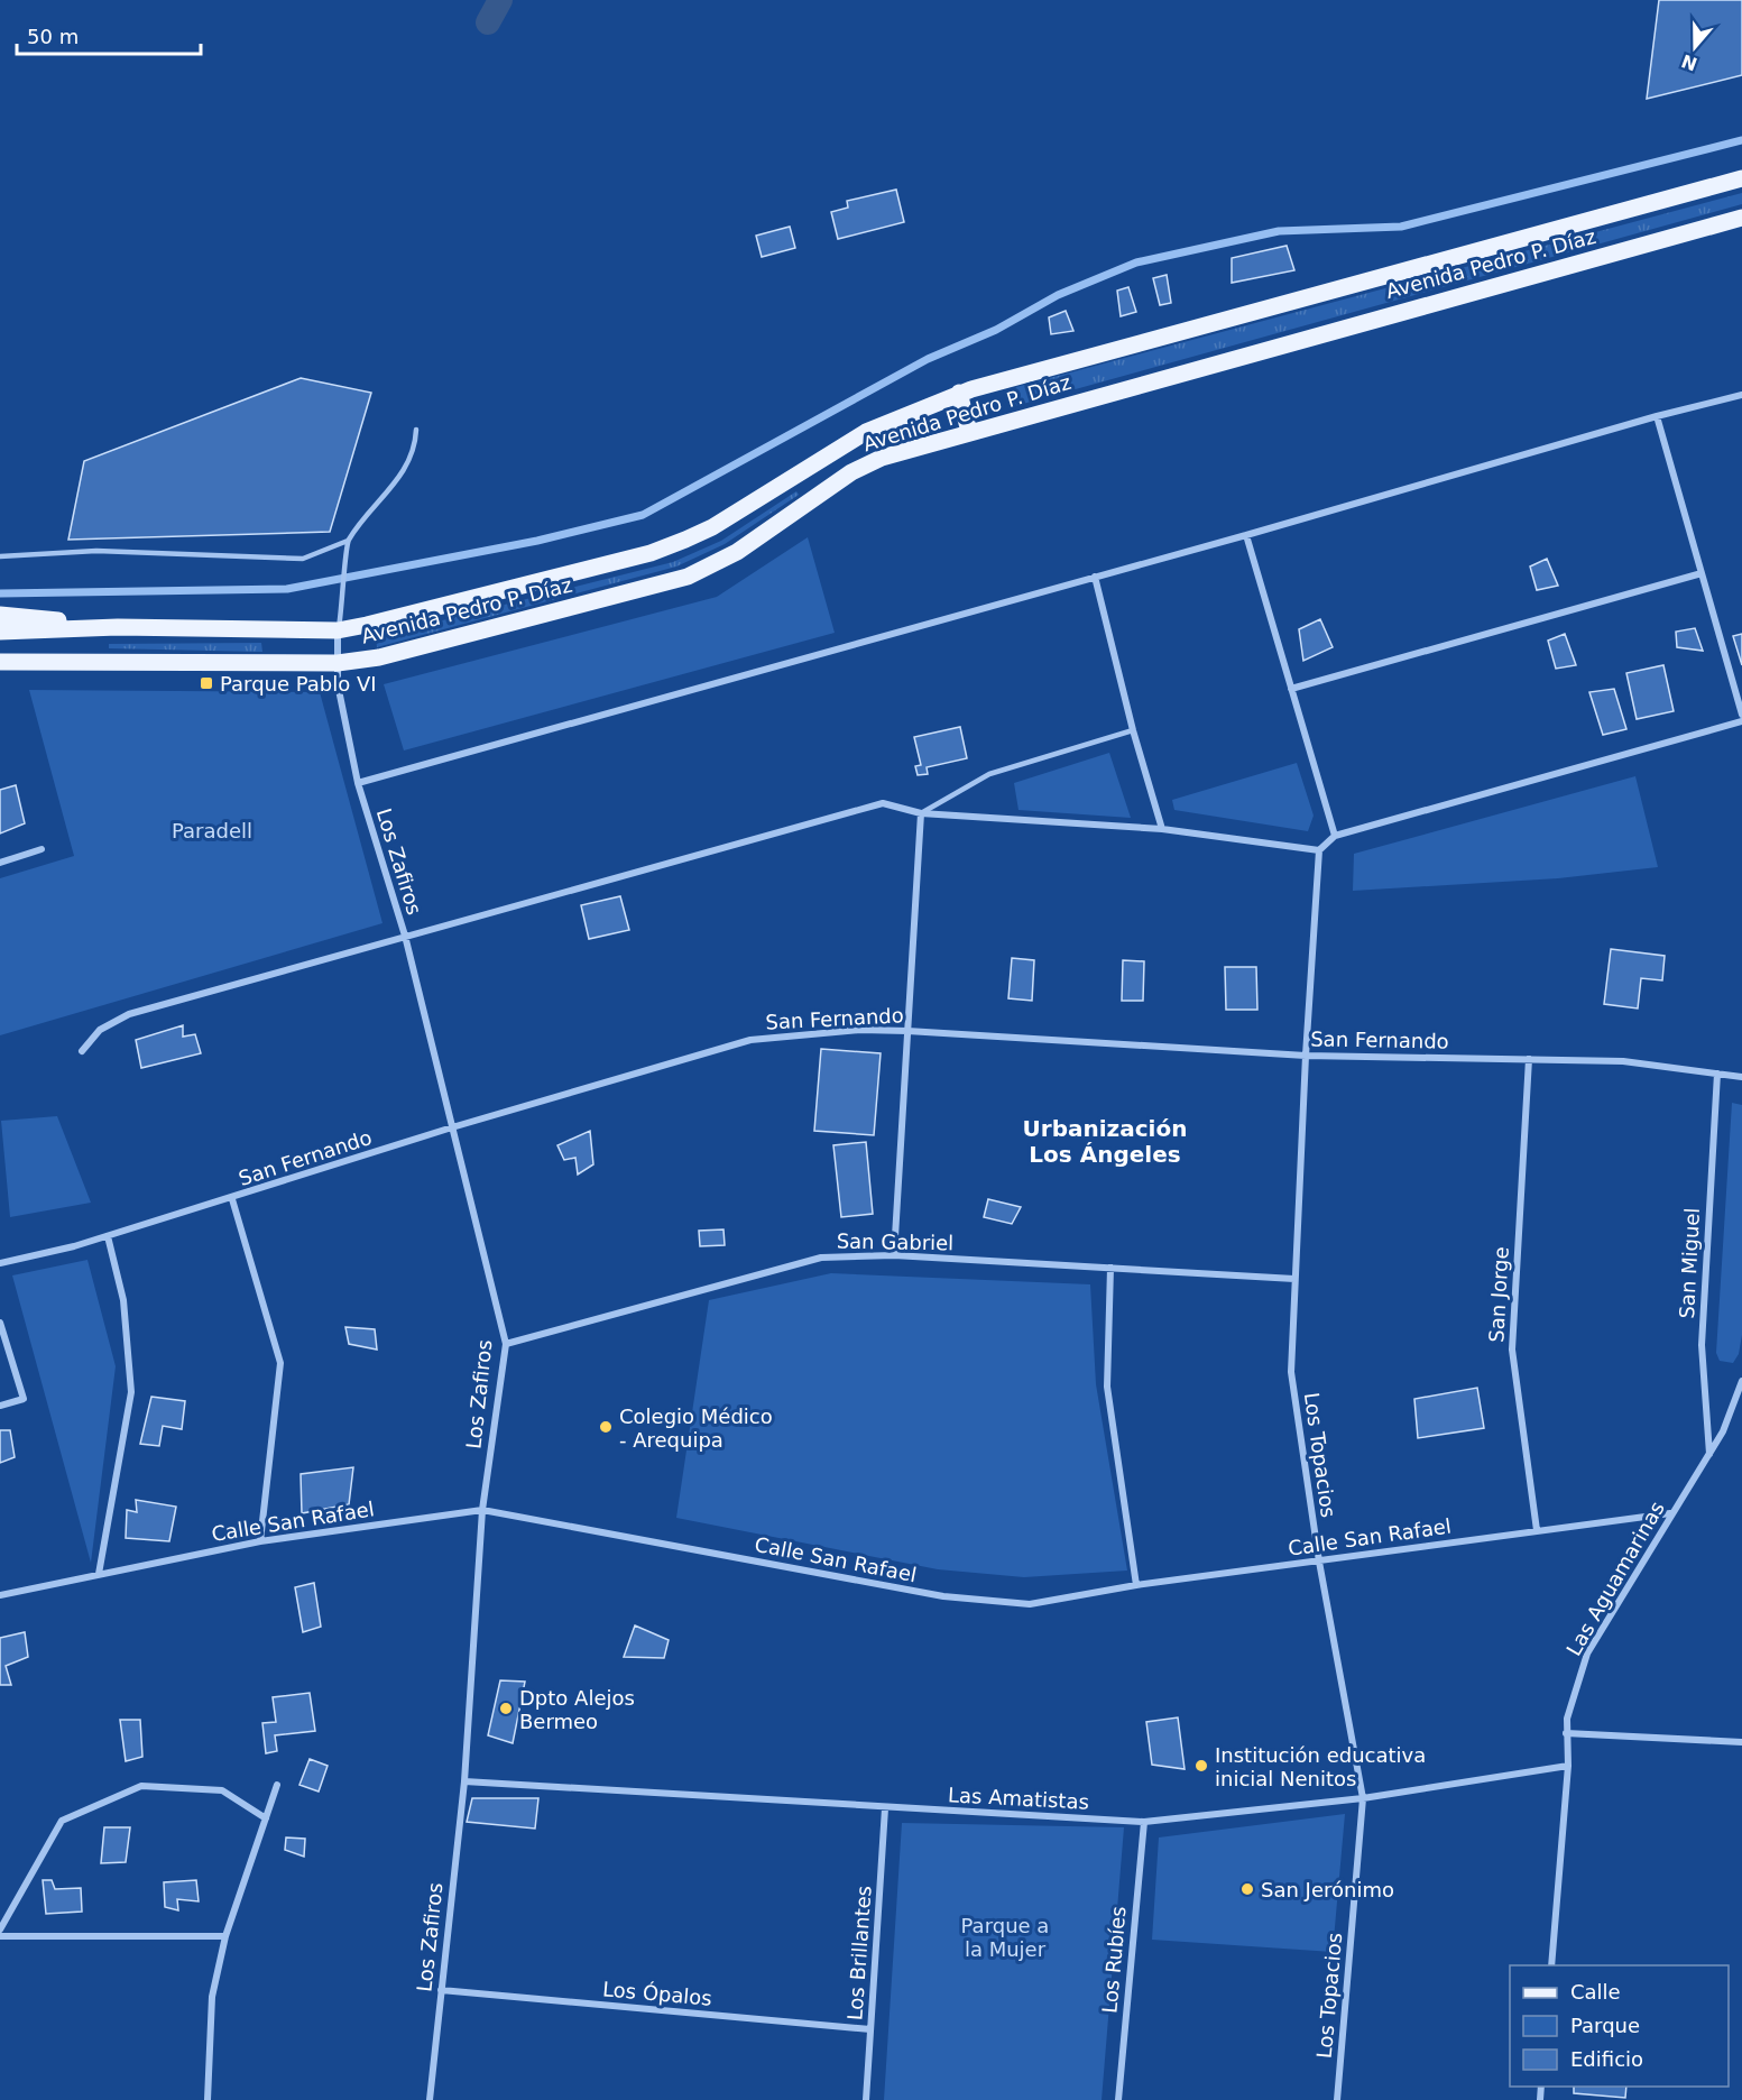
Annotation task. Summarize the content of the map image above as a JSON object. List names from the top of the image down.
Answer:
{
  "streets": {
    "main road": ["Avenida Pedro P. Díaz"],
    "street": [
      "Los Zafiros",
      "San Fernando",
      "San Gabriel",
      "San Miguel",
      "San Jorge",
      "Los Topacios",
      "Calle San Rafael",
      "Las Aguamarinas",
      "Las Amatistas",
      "Los Brillantes",
      "Los Rubíes",
      "Los Ópalos"
    ]
  },
  "crossings": [
    ["Avenida Pedro P. Díaz", "Los Zafiros"],
    ["Los Zafiros", "San Fernando"],
    ["Los Zafiros", "San Gabriel"],
    ["Los Zafiros", "Calle San Rafael"],
    ["Los Zafiros", "Las Amatistas"],
    ["Los Zafiros", "Los Ópalos"],
    ["San Fernando", "San Miguel"],
    ["San Fernando", "San Jorge"],
    ["San Fernando", "Los Topacios"],
    ["San Gabriel", "Los Topacios"],
    ["San Miguel", "Las Aguamarinas"],
    ["San Jorge", "Calle San Rafael"],
    ["Los Topacios", "Calle San Rafael"],
    ["Los Topacios", "Las Amatistas"],
    ["Calle San Rafael", "Las Aguamarinas"],
    ["Las Aguamarinas", "Las Amatistas"],
    ["Las Amatistas", "Los Brillantes"],
    ["Las Amatistas", "Los Rubíes"],
    ["Los Brillantes", "Los Ópalos"]
  ],
  "districts": ["Urbanización Los Ángeles"],
  "parks": ["Paradell", "Parque a la Mujer"],
  "places": {
    "transit": ["Parque Pablo VI"],
    "other": [
      "Colegio Médico - Arequipa",
      "Dpto Alejos Bermeo",
      "Institución educativa inicial Nenitos",
      "San Jerónimo"
    ]
  },
  "legend": ["Calle", "Parque", "Edificio"],
  "scale_bar": "50 m",
  "north": "bottom"
}
